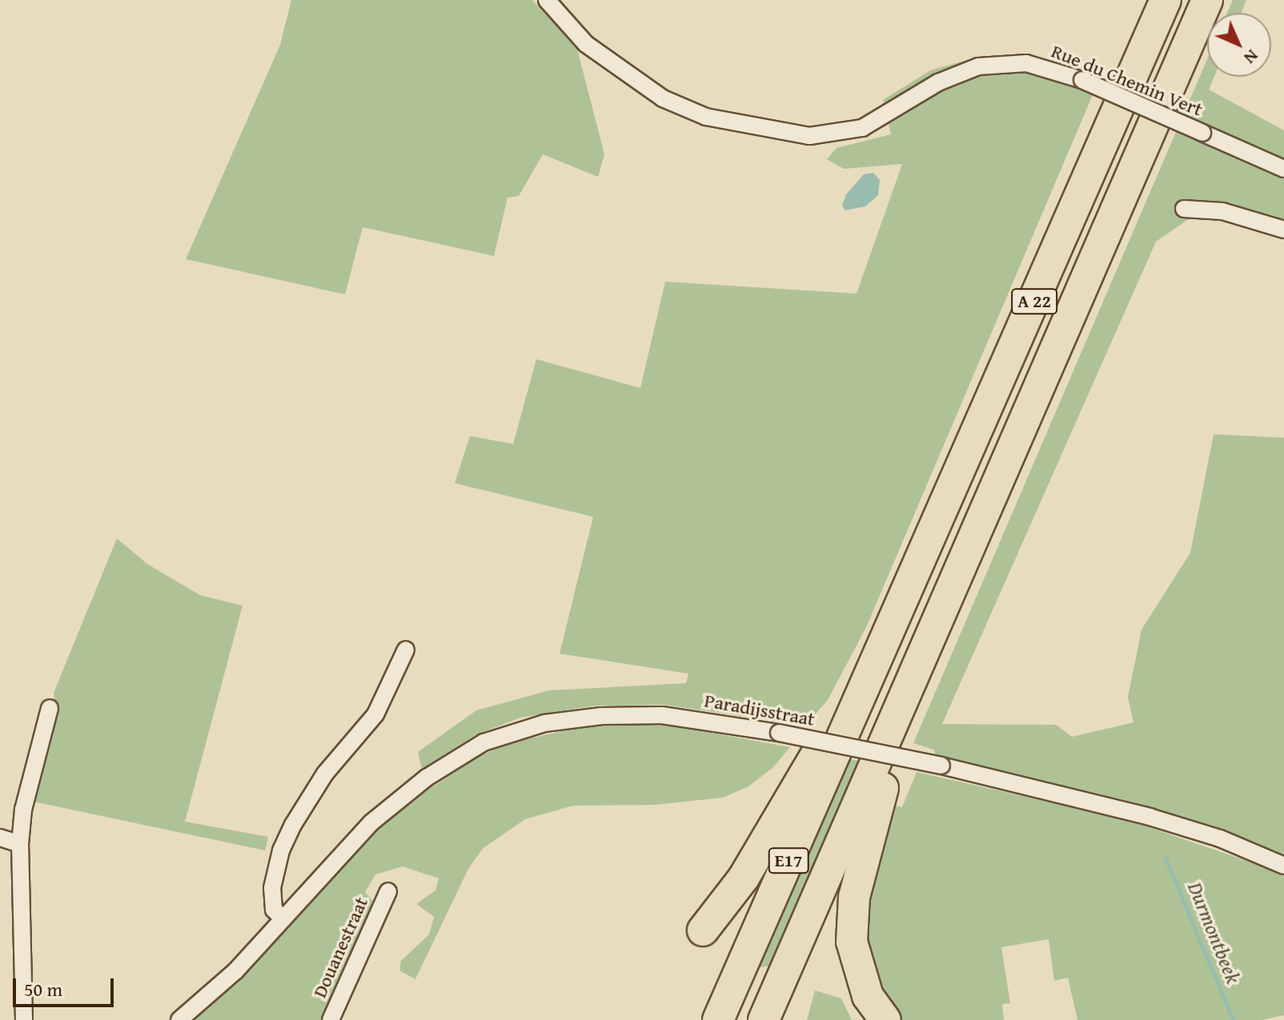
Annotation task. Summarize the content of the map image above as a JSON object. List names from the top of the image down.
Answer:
{
  "streets": {
    "highway": ["A 22", "E17"],
    "street": ["Rue du Chemin Vert", "Paradijsstraat", "Douanestraat"]
  },
  "crossings": [
    ["A 22", "E17"]
  ],
  "water": ["Durmontbeek"],
  "scale_bar": "50 m",
  "north": "bottom right"
}
